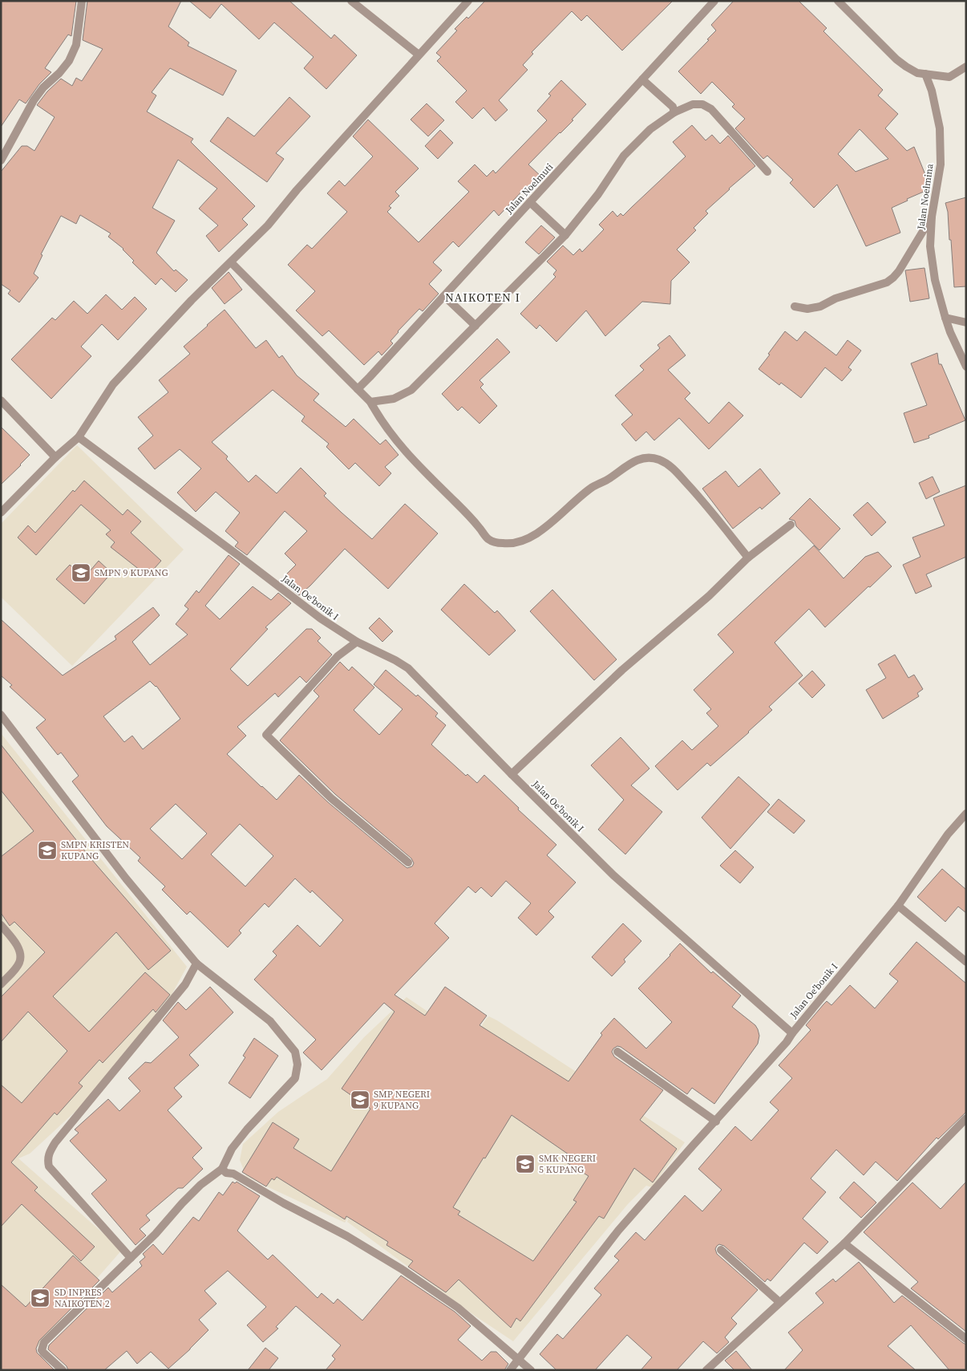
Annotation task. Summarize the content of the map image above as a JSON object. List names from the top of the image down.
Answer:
{
  "streets": {
    "street": ["Jalan Noelmuti", "Jalan Noelmina", "Jalan Oe'bonik I"]
  },
  "districts": ["NAIKOTEN I"],
  "places": {
    "school or university": [
      "SMPN 9 KUPANG",
      "SMPN KRISTEN KUPANG",
      "SMP NEGERI 9 KUPANG",
      "SMK NEGERI 5 KUPANG",
      "SD INPRES NAIKOTEN 2"
    ]
  }
}
